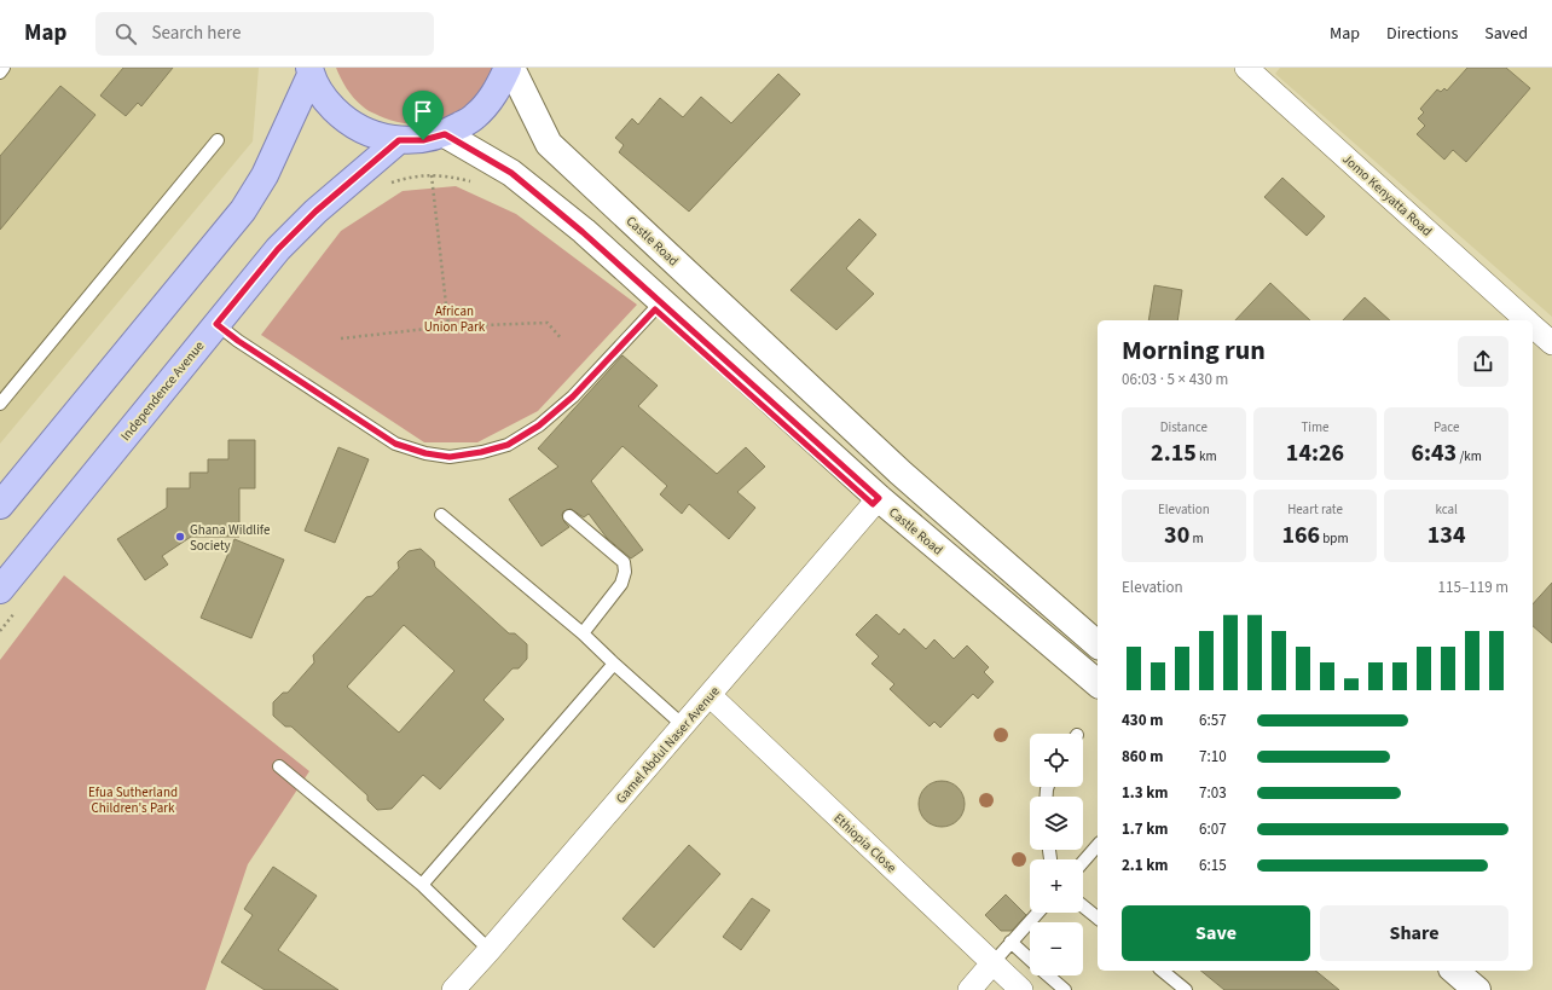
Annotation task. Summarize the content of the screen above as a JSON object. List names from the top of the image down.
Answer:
{
  "streets": {
    "main road": ["Castle Road", "Independence Avenue"],
    "street": ["Jomo Kenyatta Road", "Gamel Abdul Naser Avenue", "Ethiopia Close"]
  },
  "crossings": [
    ["Castle Road", "Gamel Abdul Naser Avenue"],
    ["Gamel Abdul Naser Avenue", "Ethiopia Close"]
  ],
  "parks": ["African Union Park", "Efua Sutherland Children's Park"],
  "places": ["Ghana Wildlife Society"],
  "page": {
    "header": "Map",
    "search": "Search here",
    "nav": ["Map", "Directions", "Saved"],
    "heading": ["Morning run", "06:03 · 5 × 430 m"],
    "stats": [
      ["Distance", "2.15 km"],
      ["Time", "14:26"],
      ["Pace", "6:43 /km"],
      ["Elevation", "30 m"],
      ["Heart rate", "166 bpm"],
      ["kcal", "134"]
    ],
    "chart": ["Elevation", "115–119 m"],
    "list": [
      {
        "name": "430 m",
        "note": "6:57"
      },
      {
        "name": "860 m",
        "note": "7:10"
      },
      {
        "name": "1.3 km",
        "note": "7:03"
      },
      {
        "name": "1.7 km",
        "note": "6:07"
      },
      {
        "name": "2.1 km",
        "note": "6:15"
      }
    ],
    "map_buttons": ["+", "−"],
    "buttons": ["Save", "Share"]
  }
}
